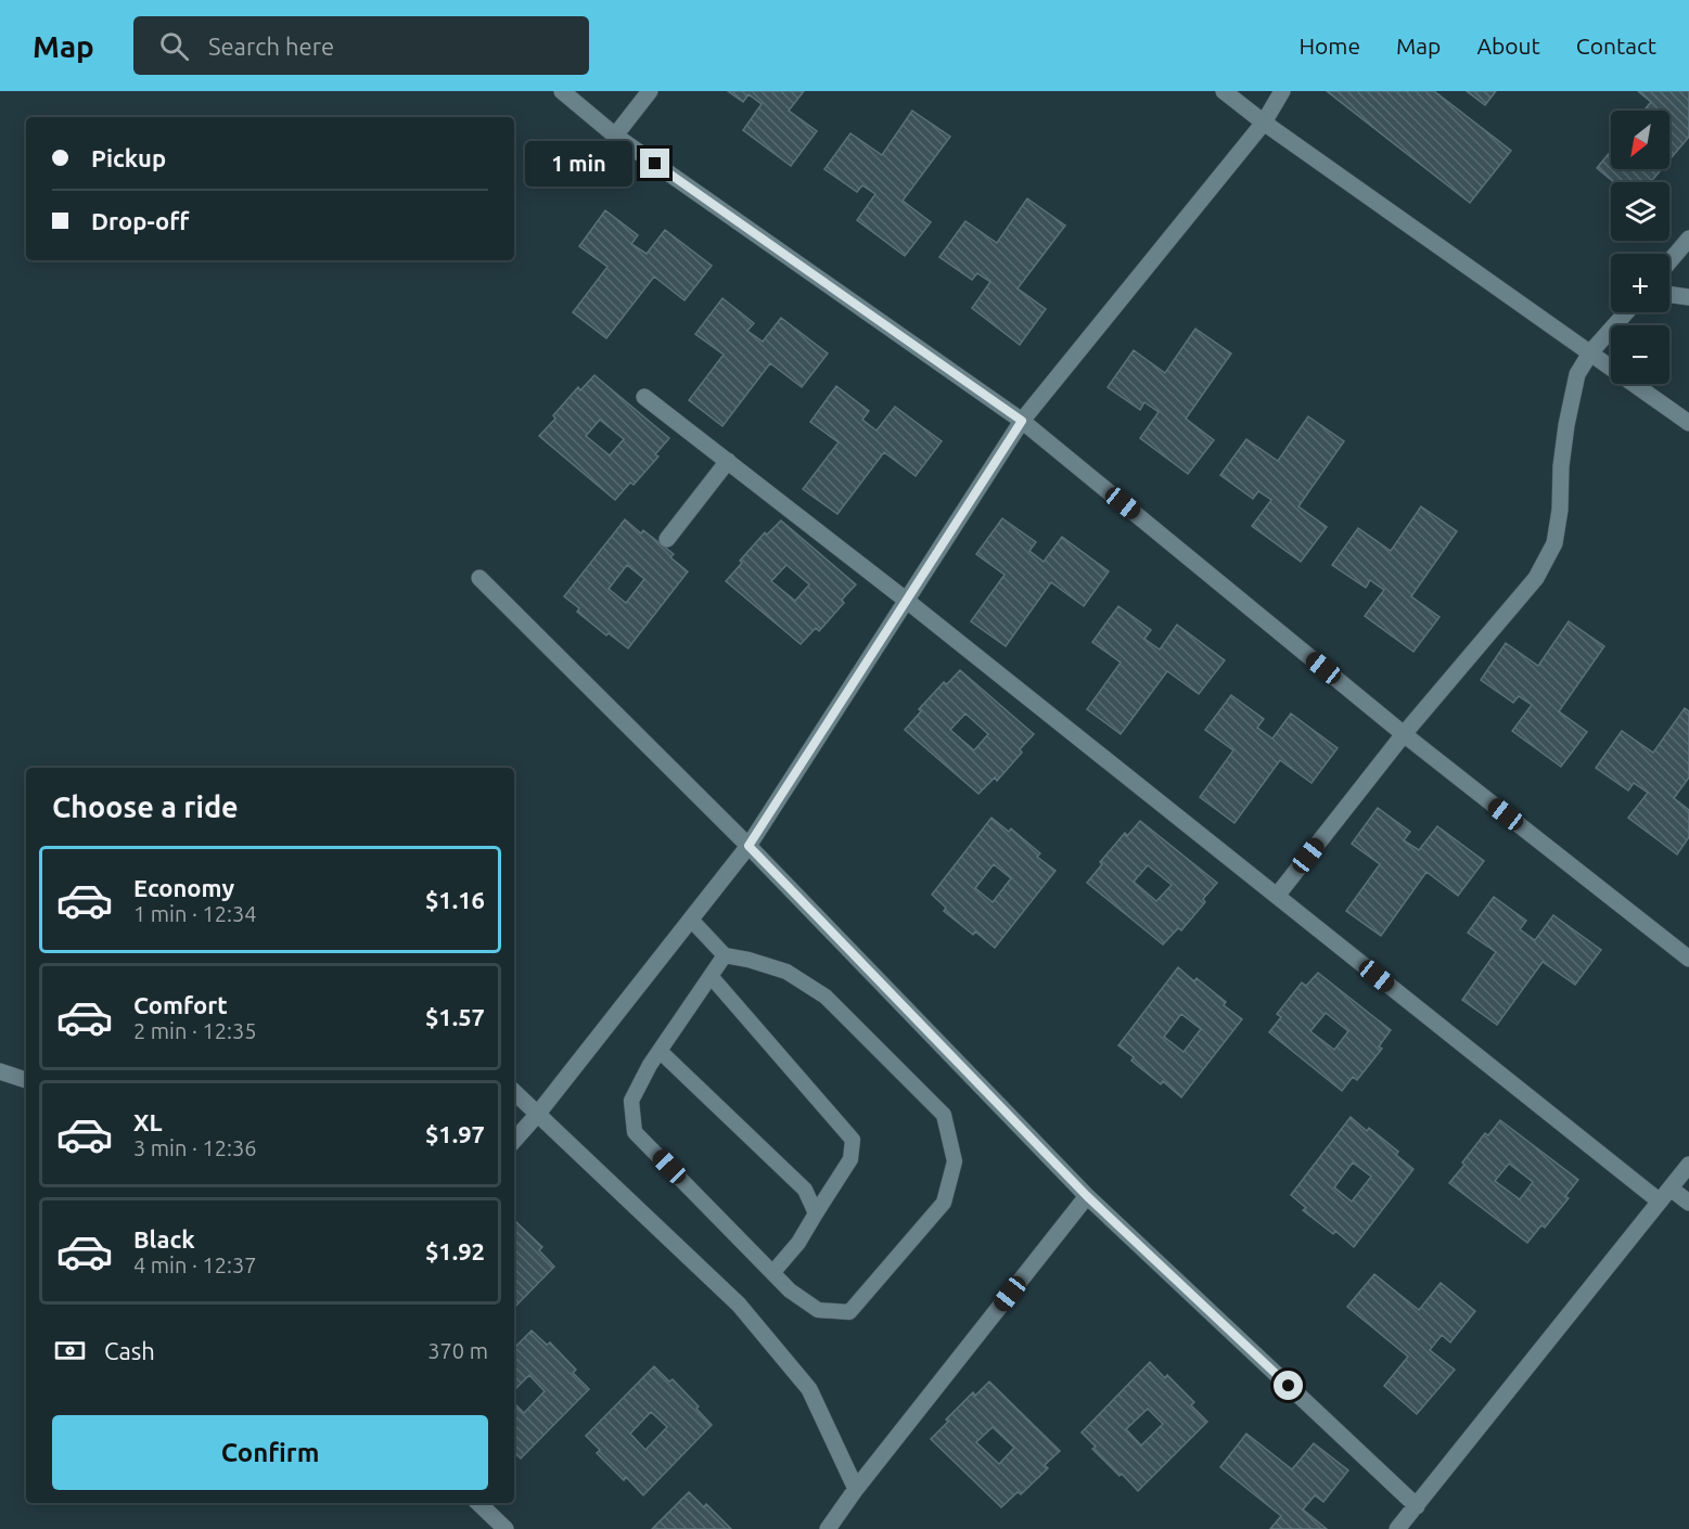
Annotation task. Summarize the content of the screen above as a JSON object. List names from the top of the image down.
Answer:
{
  "north": "bottom left",
  "page": {
    "header": "Map",
    "search": "Search here",
    "nav": [
      "Home",
      "Map",
      "About",
      "Contact"
    ],
    "map_buttons": ["+", "−"],
    "banner": ["Pickup", "Drop-off"],
    "bubble": "1 min",
    "heading": "Choose a ride",
    "list": [
      {
        "name": "Economy",
        "note": "1 min · 12:34",
        "value": "$1.16"
      },
      {
        "name": "Comfort",
        "note": "2 min · 12:35",
        "value": "$1.57"
      },
      {
        "name": "XL",
        "note": "3 min · 12:36",
        "value": "$1.97"
      },
      {
        "name": "Black",
        "note": "4 min · 12:37",
        "value": "$1.92"
      }
    ],
    "pay": ["Cash", "370 m"],
    "buttons": "Confirm"
  }
}
